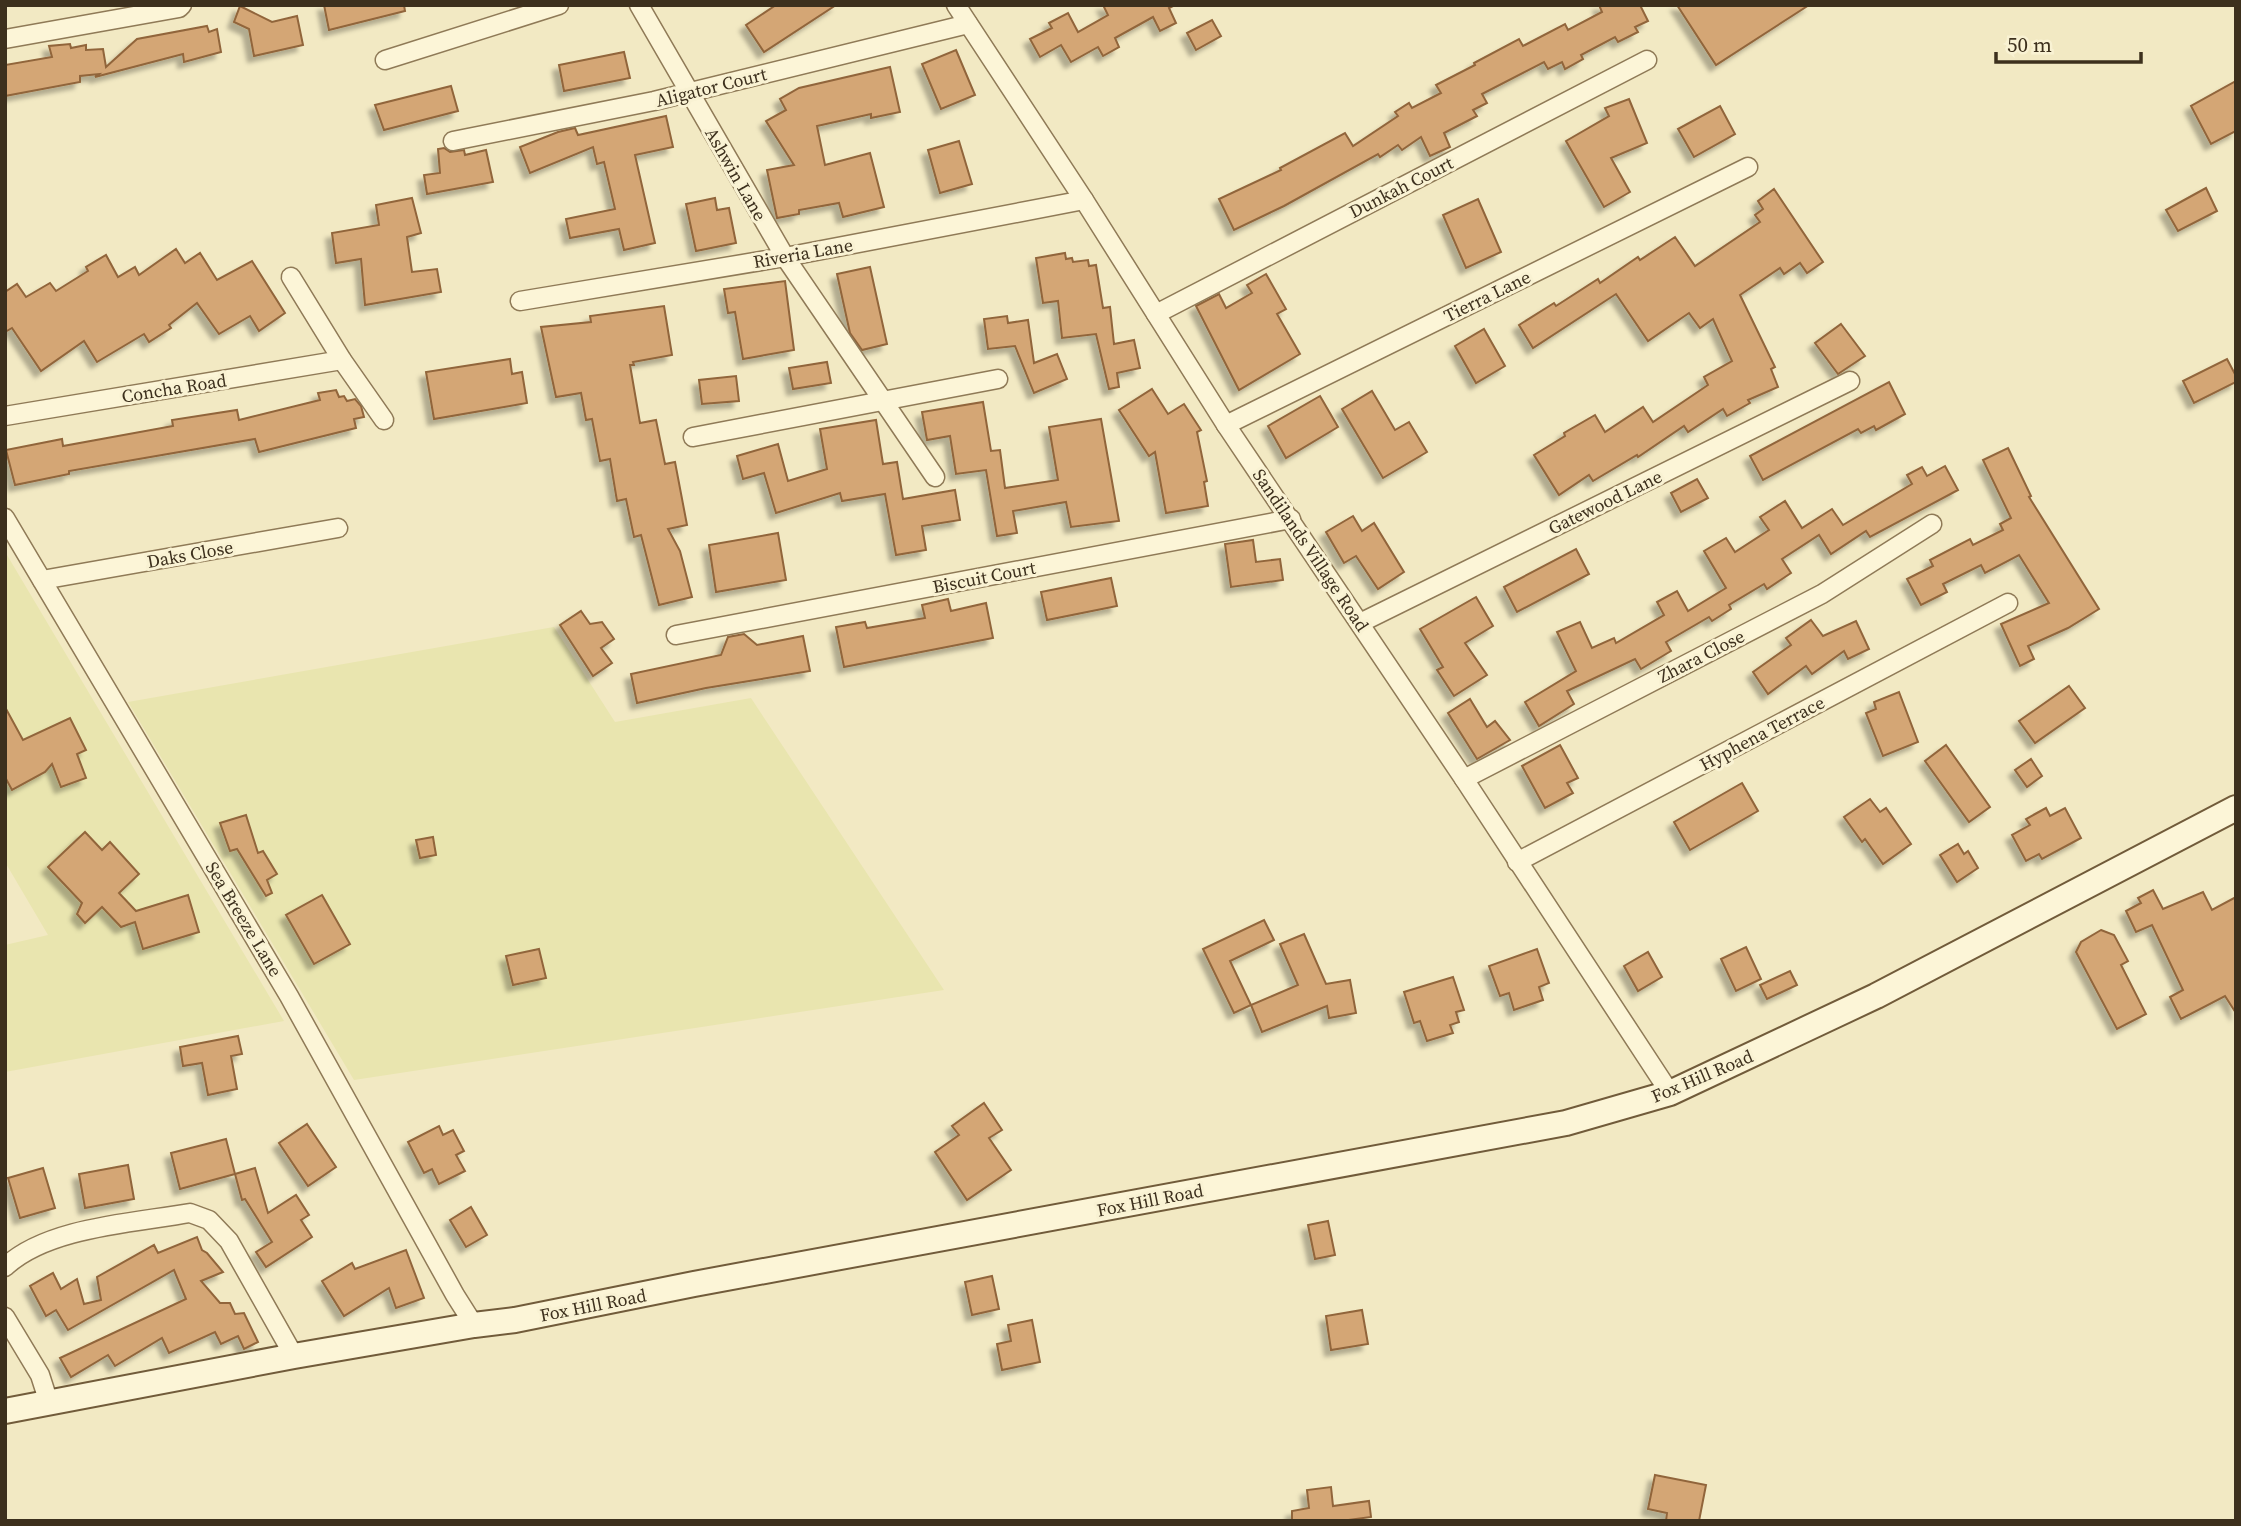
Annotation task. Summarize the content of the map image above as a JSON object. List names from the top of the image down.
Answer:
{
  "streets": {
    "main road": ["Fox Hill Road"],
    "street": [
      "Aligator Court",
      "Ashwin Lane",
      "Dunkah Court",
      "Riveria Lane",
      "Tierra Lane",
      "Concha Road",
      "Gatewood Lane",
      "Sandilands Village Road",
      "Daks Close",
      "Biscuit Court",
      "Zhara Close",
      "Hyphena Terrace",
      "Sea Breeze Lane"
    ]
  },
  "crossings": [
    ["Aligator Court", "Ashwin Lane"],
    ["Aligator Court", "Sandilands Village Road"],
    ["Ashwin Lane", "Riveria Lane"],
    ["Dunkah Court", "Sandilands Village Road"],
    ["Riveria Lane", "Sandilands Village Road"],
    ["Tierra Lane", "Sandilands Village Road"],
    ["Gatewood Lane", "Sandilands Village Road"],
    ["Sandilands Village Road", "Biscuit Court"],
    ["Sandilands Village Road", "Zhara Close"],
    ["Sandilands Village Road", "Hyphena Terrace"],
    ["Sandilands Village Road", "Fox Hill Road"],
    ["Daks Close", "Sea Breeze Lane"],
    ["Sea Breeze Lane", "Fox Hill Road"]
  ],
  "scale_bar": "50 m"
}
